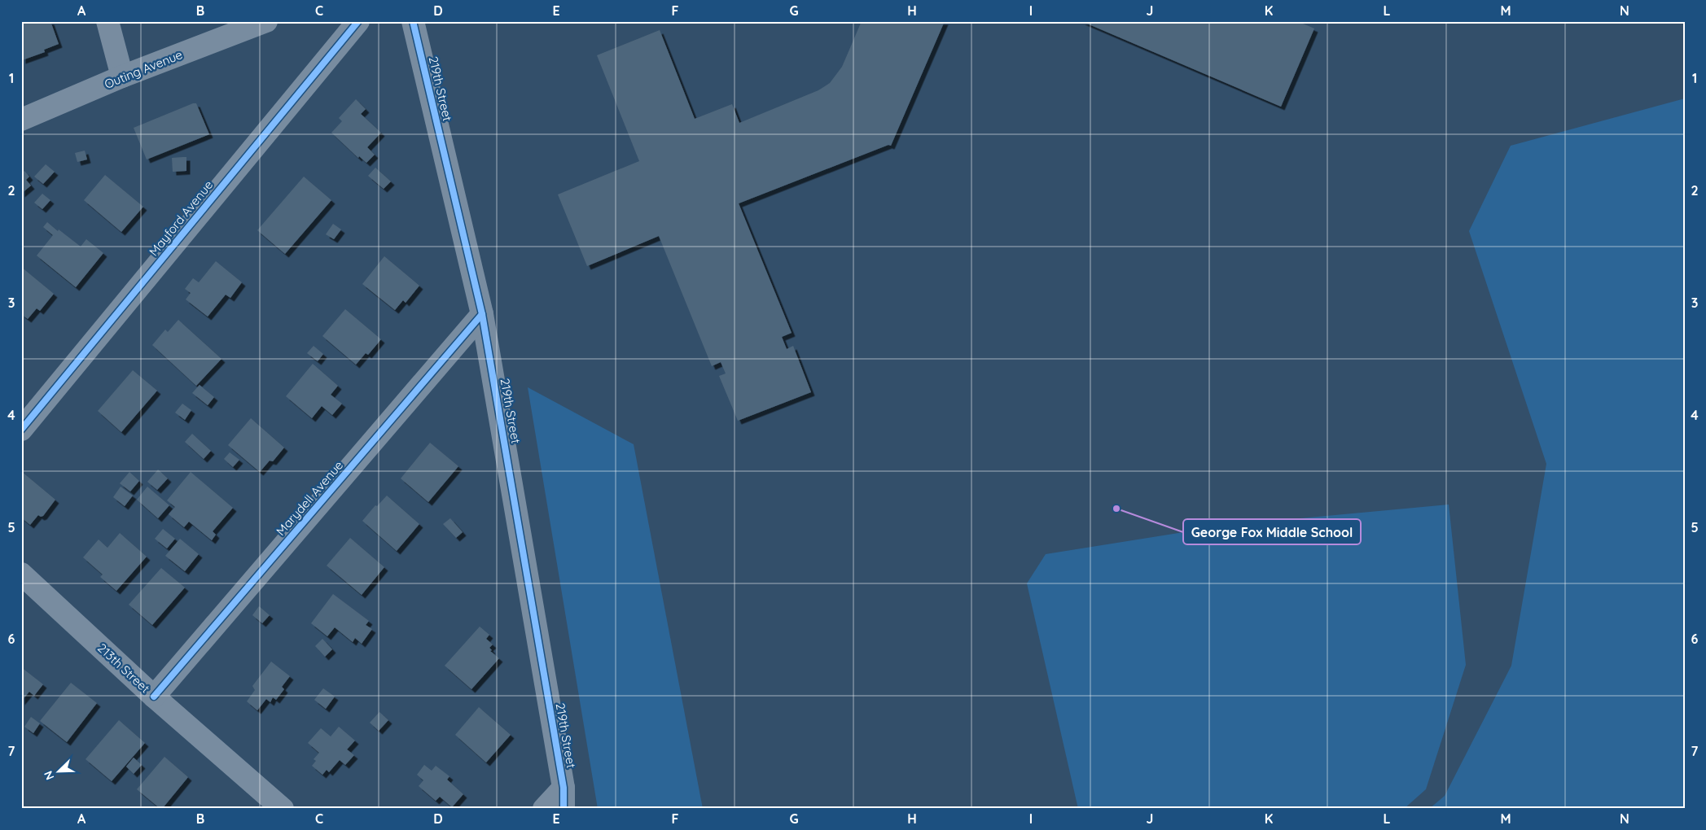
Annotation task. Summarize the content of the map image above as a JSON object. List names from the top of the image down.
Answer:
{
  "streets": {
    "street": [
      "Outing Avenue",
      "219th Street",
      "Mayford Avenue",
      "Marydell Avenue",
      "213th Street"
    ]
  },
  "crossings": [
    ["219th Street", "Marydell Avenue"],
    ["Marydell Avenue", "213th Street"]
  ],
  "places": ["George Fox Middle School"],
  "north": "bottom left",
  "grid": {
    "columns": [
      "A",
      "B",
      "C",
      "D",
      "E",
      "F",
      "G",
      "H",
      "I",
      "J",
      "K",
      "L",
      "M",
      "N"
    ],
    "rows": [
      "1",
      "2",
      "3",
      "4",
      "5",
      "6",
      "7"
    ]
  }
}
